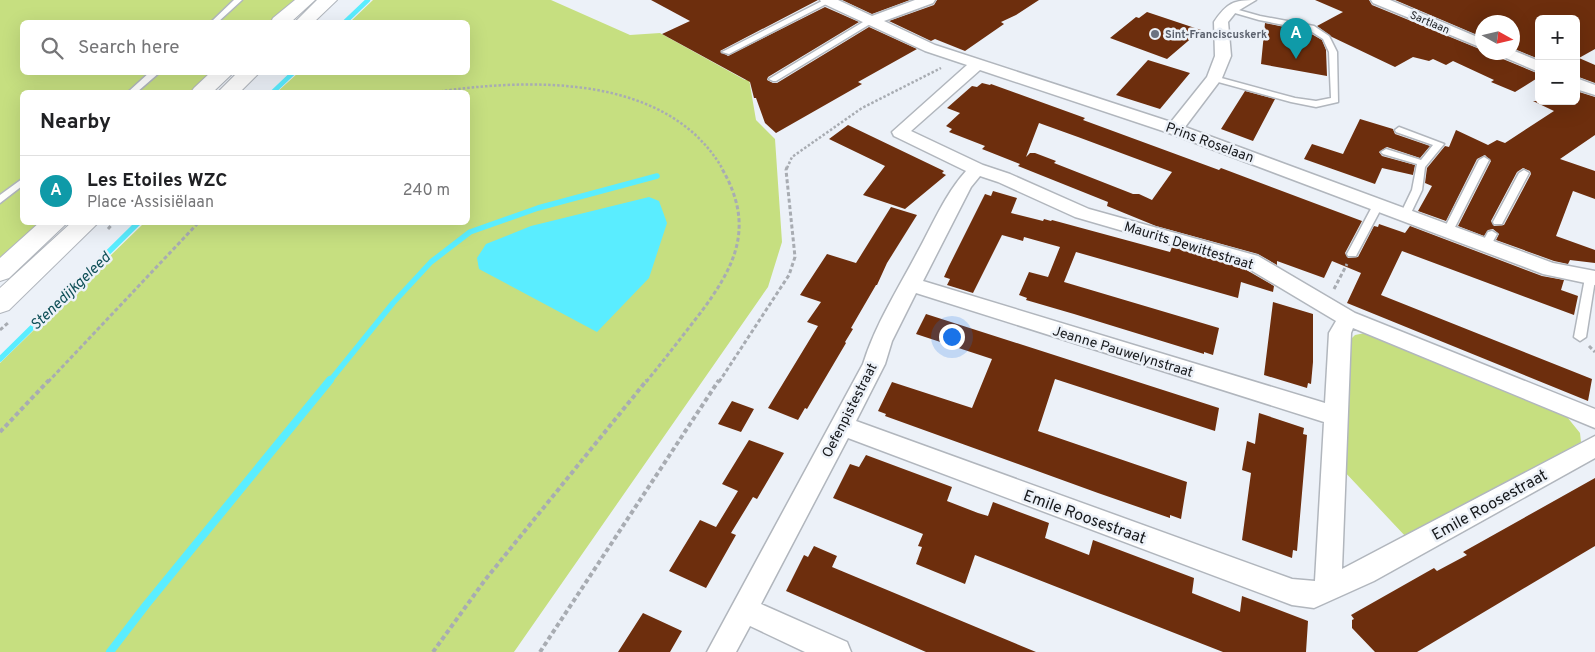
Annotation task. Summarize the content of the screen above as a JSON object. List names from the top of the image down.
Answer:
{
  "streets": {
    "street": [
      "Sartlaan",
      "Prins Roselaan",
      "Maurits Dewittestraat",
      "Jeanne Pauwelynstraat",
      "Oefenpistestraat",
      "Emile Roosestraat"
    ]
  },
  "crossings": [
    ["Prins Roselaan", "Maurits Dewittestraat"],
    ["Maurits Dewittestraat", "Oefenpistestraat"],
    ["Jeanne Pauwelynstraat", "Oefenpistestraat"],
    ["Oefenpistestraat", "Emile Roosestraat"]
  ],
  "water": ["Stenedijkgeleed"],
  "places": ["Sint-Franciscuskerk"],
  "north": "right",
  "page": {
    "map_buttons": ["+", "−"],
    "pins": "A",
    "search": "Search here",
    "heading": "Nearby",
    "list": [
      {
        "mark": "A",
        "name": "Les Etoiles WZC",
        "note": "Place · Assisiëlaan",
        "value": "240 m"
      }
    ]
  }
}
